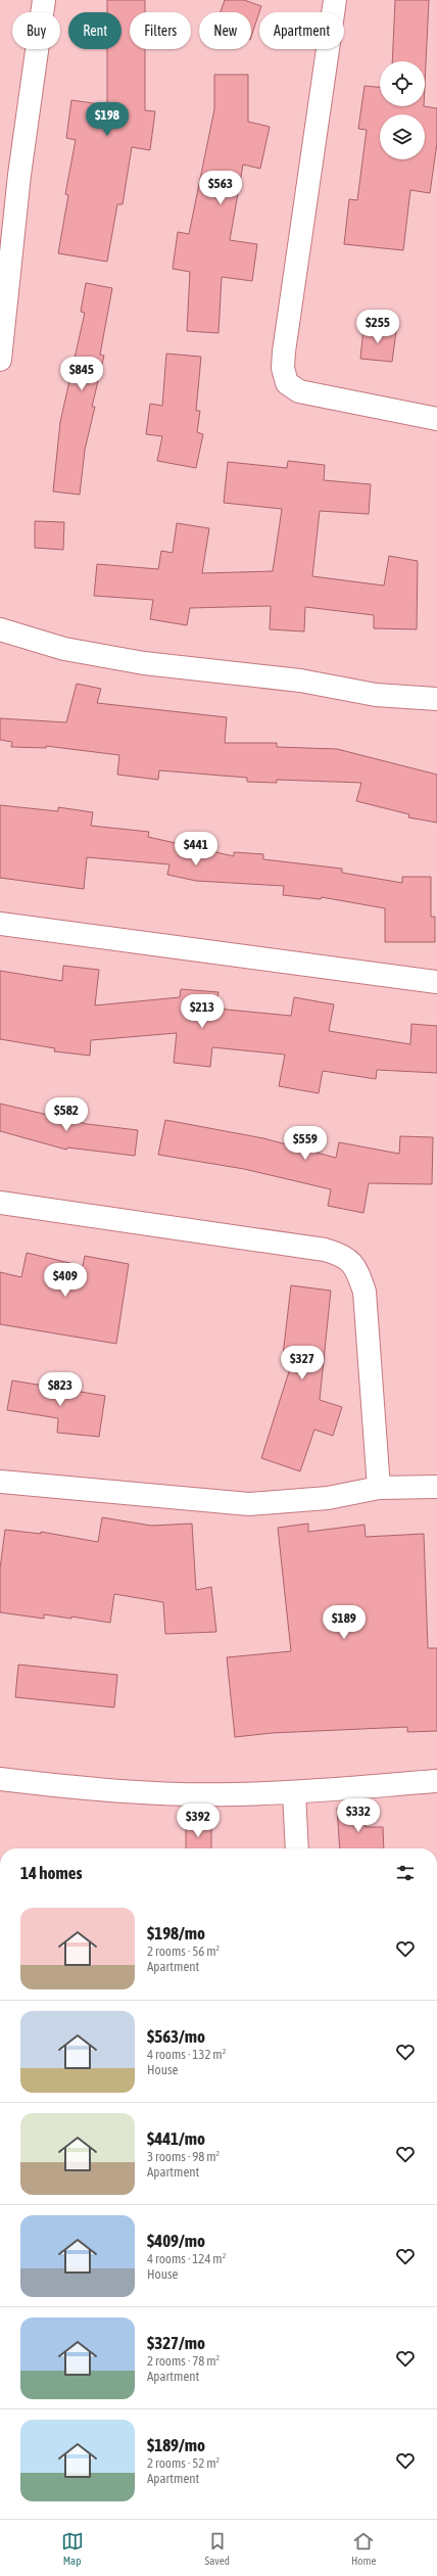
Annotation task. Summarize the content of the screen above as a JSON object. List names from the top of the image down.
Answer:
{
  "page": {
    "chip": [
      "Buy",
      "Rent",
      "Filters",
      "New",
      "Apartment"
    ],
    "price": [
      "$198",
      "$563",
      "$255",
      "$845",
      "$441",
      "$213",
      "$582",
      "$559",
      "$409",
      "$327",
      "$823",
      "$189",
      "$332",
      "$392"
    ],
    "heading": "14 homes",
    "list": [
      {
        "name": "$198/mo",
        "note": "2 rooms · 56 m² · Apartment"
      },
      {
        "name": "$563/mo",
        "note": "4 rooms · 132 m² · House"
      },
      {
        "name": "$441/mo",
        "note": "3 rooms · 98 m² · Apartment"
      },
      {
        "name": "$409/mo",
        "note": "4 rooms · 124 m² · House"
      },
      {
        "name": "$327/mo",
        "note": "2 rooms · 78 m² · Apartment"
      },
      {
        "name": "$189/mo",
        "note": "2 rooms · 52 m² · Apartment"
      }
    ],
    "tabs": ["Map", "Saved", "Home"]
  }
}
